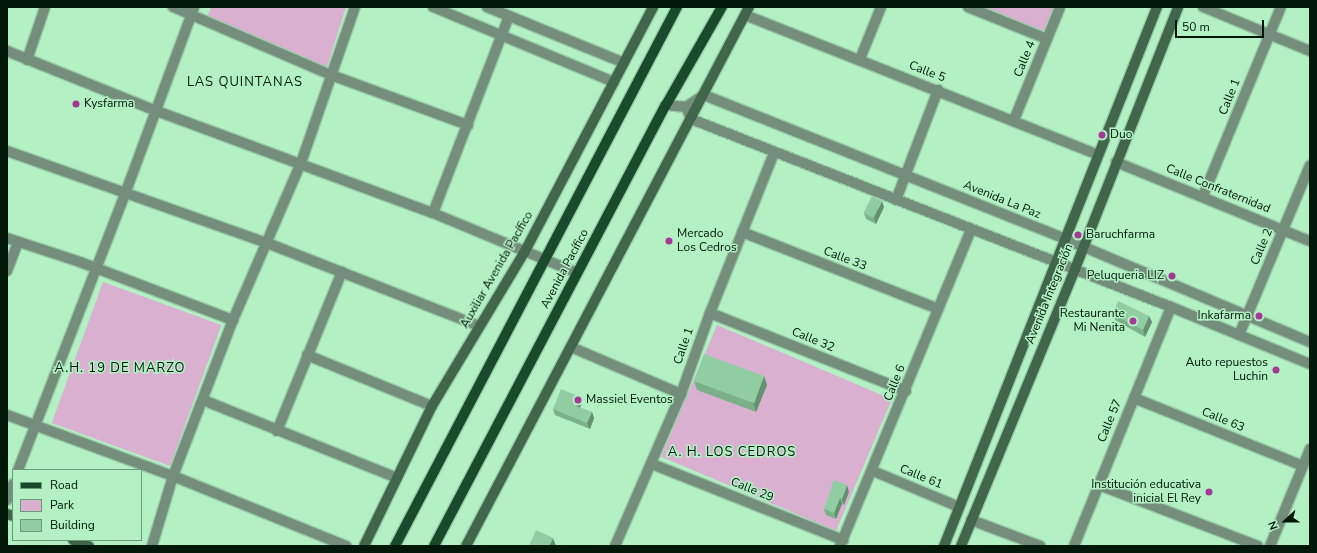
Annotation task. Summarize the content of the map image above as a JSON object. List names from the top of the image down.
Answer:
{
  "streets": {
    "main road": ["Avenida Pacífico", "Auxiliar Avenida Pacífico", "Avenida Integración"],
    "street": [
      "Calle 4",
      "Calle 5",
      "Calle 1",
      "Calle Confraternidad",
      "Avenida La Paz",
      "Calle 2",
      "Calle 33",
      "Calle 32",
      "Calle 6",
      "Calle 63",
      "Calle 57",
      "Calle 61",
      "Calle 29"
    ]
  },
  "crossings": [
    ["Calle 4", "Calle 5"],
    ["Calle 1", "Calle Confraternidad"],
    ["Calle 1", "Calle 33"],
    ["Calle 1", "Calle 32"],
    ["Calle 1", "Calle 29"],
    ["Calle Confraternidad", "Calle 2"],
    ["Calle Confraternidad", "Avenida Integración"],
    ["Avenida La Paz", "Calle 2"],
    ["Avenida La Paz", "Avenida Integración"],
    ["Calle 33", "Calle 6"],
    ["Calle 32", "Calle 6"],
    ["Calle 6", "Calle 61"],
    ["Calle 6", "Calle 29"],
    ["Calle 63", "Calle 57"]
  ],
  "districts": ["LAS QUINTANAS", "A.H. 19 DE MARZO", "A. H. LOS CEDROS"],
  "places": [
    "Kysfarma",
    "Duo",
    "Baruchfarma",
    "Mercado Los Cedros",
    "Peluqueria LIZ",
    "Inkafarma",
    "Restaurante Mi Nenita",
    "Auto repuestos Luchin",
    "Massiel Eventos",
    "Institución educativa inicial El Rey"
  ],
  "legend": ["Road", "Park", "Building"],
  "scale_bar": "50 m",
  "north": "left"
}
